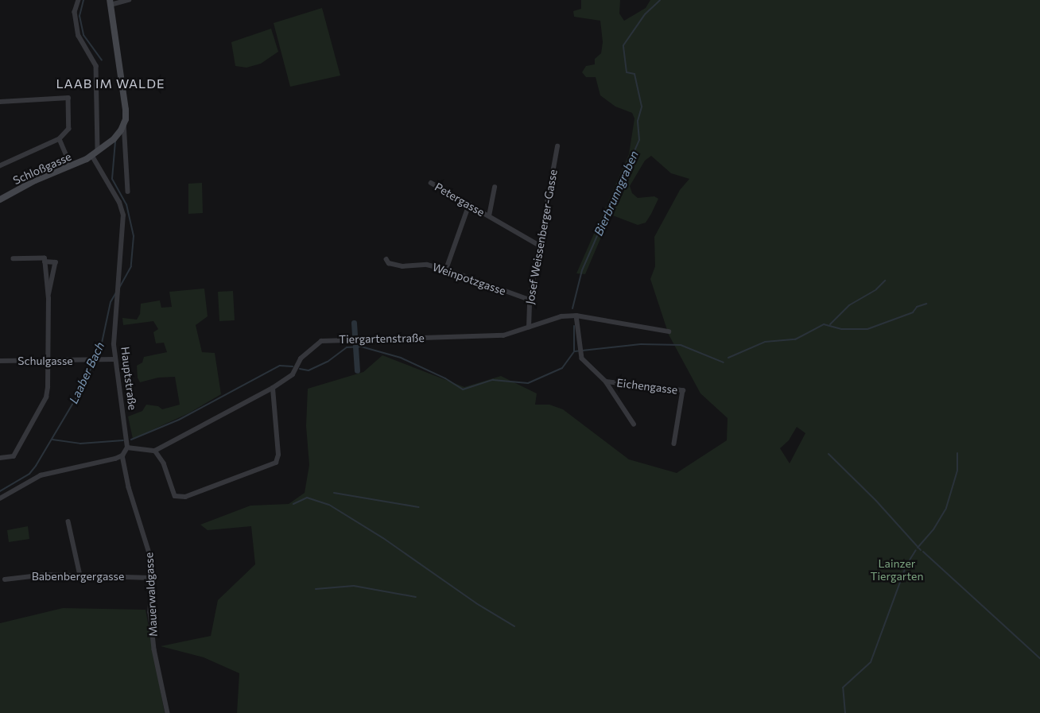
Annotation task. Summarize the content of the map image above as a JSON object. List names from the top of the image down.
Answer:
{
  "streets": {
    "street": [
      "Schloßgasse",
      "Petergasse",
      "Josef Weissenberger-Gasse",
      "Weinpotzgasse",
      "Tiergartenstraße",
      "Schulgasse",
      "Hauptstraße",
      "Eichengasse",
      "Babenbergergasse",
      "Mauerwaldgasse"
    ]
  },
  "crossings": [
    ["Schloßgasse", "Hauptstraße"],
    ["Petergasse", "Josef Weissenberger-Gasse"],
    ["Josef Weissenberger-Gasse", "Weinpotzgasse"],
    ["Josef Weissenberger-Gasse", "Tiergartenstraße"],
    ["Schulgasse", "Hauptstraße"],
    ["Babenbergergasse", "Mauerwaldgasse"]
  ],
  "districts": ["LAAB IM WALDE"],
  "water": ["Bierbrunngraben", "Laaber Bach"],
  "parks": ["Lainzer Tiergarten"]
}
